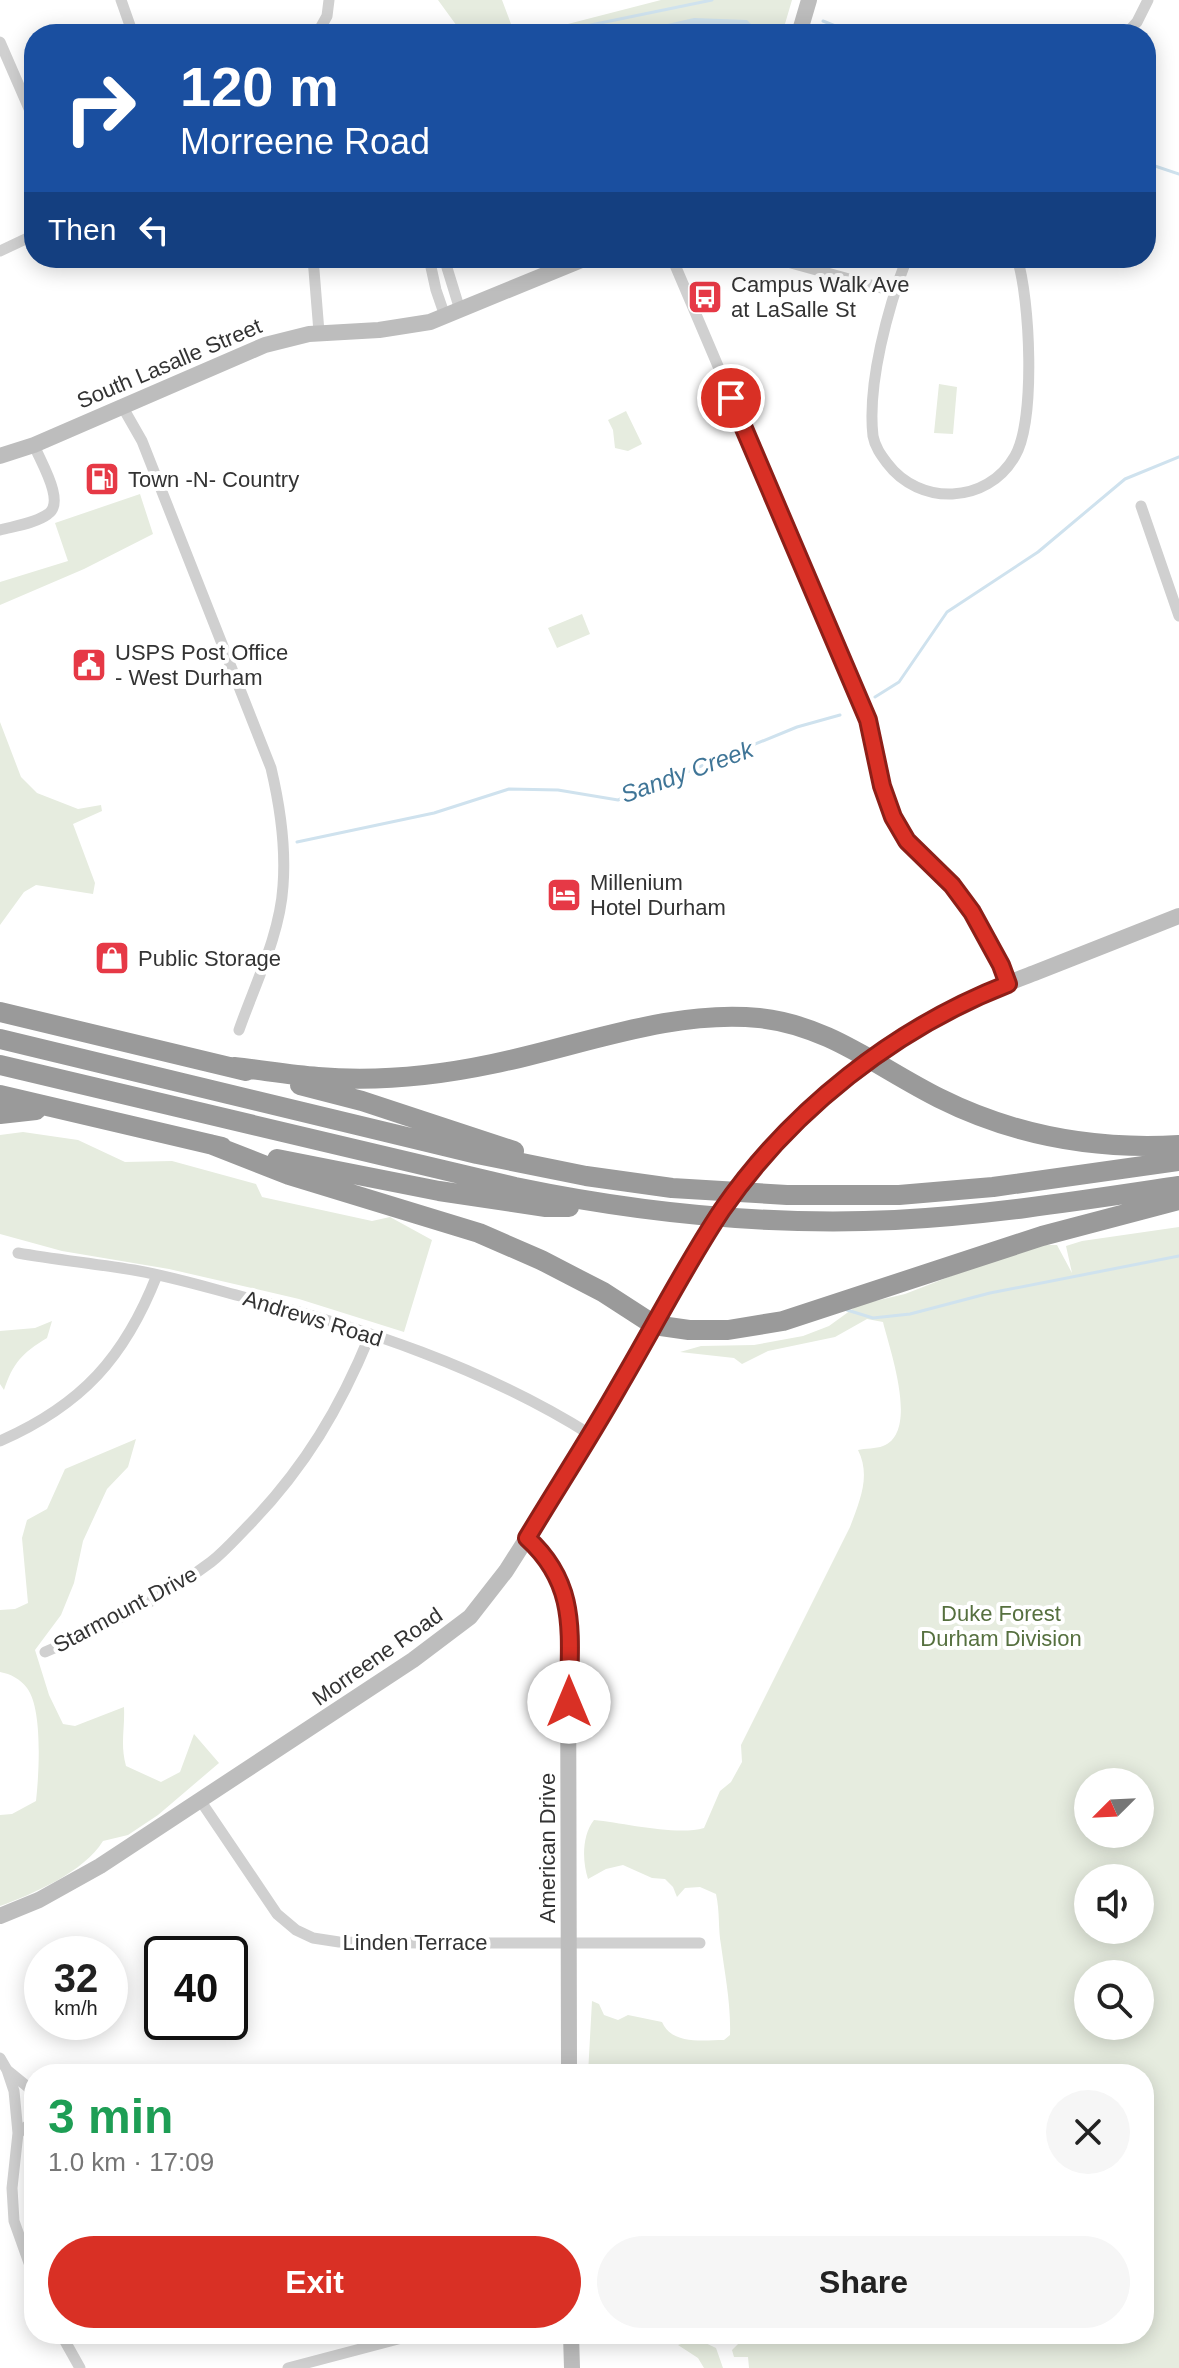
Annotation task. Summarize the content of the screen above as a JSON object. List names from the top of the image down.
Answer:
{
  "streets": {
    "street": [
      "South Lasalle Street",
      "Andrews Road",
      "Starmount Drive",
      "Morreene Road",
      "American Drive",
      "Linden Terrace"
    ]
  },
  "crossings": [
    ["Andrews Road", "Starmount Drive"],
    ["Andrews Road", "Morreene Road"],
    ["Morreene Road", "American Drive"],
    ["Morreene Road", "Linden Terrace"],
    ["American Drive", "Linden Terrace"]
  ],
  "water": ["Sandy Creek"],
  "parks": ["Duke Forest Durham Division"],
  "places": {
    "bus stop": ["Campus Walk Ave at LaSalle St"],
    "fuel station": ["Town -N- Country"],
    "public building": ["USPS Post Office - West Durham"],
    "hotel": ["Millenium Hotel Durham"],
    "shop": ["Public Storage"]
  },
  "north": "bottom left",
  "page": {
    "turn": ["120 m", "Morreene Road"],
    "then": "Then",
    "speed": "32 km/h",
    "limit": "40",
    "heading": ["3 min", "1.0 km · 17:09"],
    "buttons": ["Exit", "Share"]
  }
}
